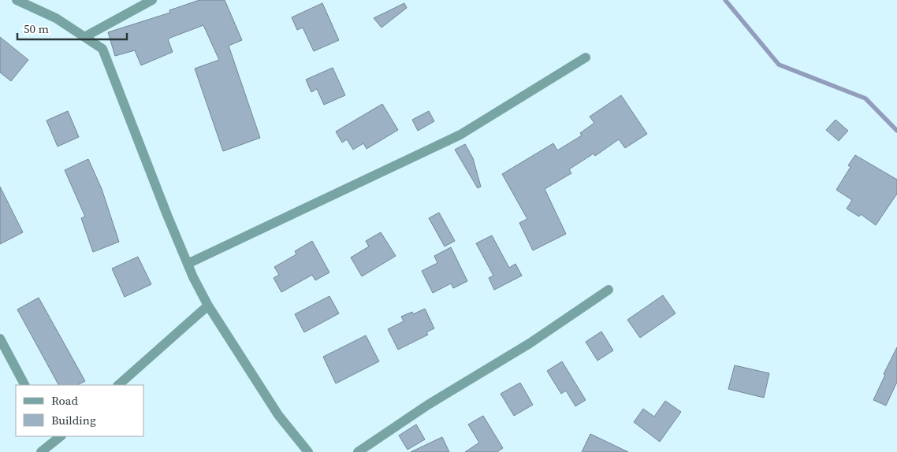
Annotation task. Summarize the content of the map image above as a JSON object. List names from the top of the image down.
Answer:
{
  "legend": ["Road", "Building"],
  "scale_bar": "50 m"
}
